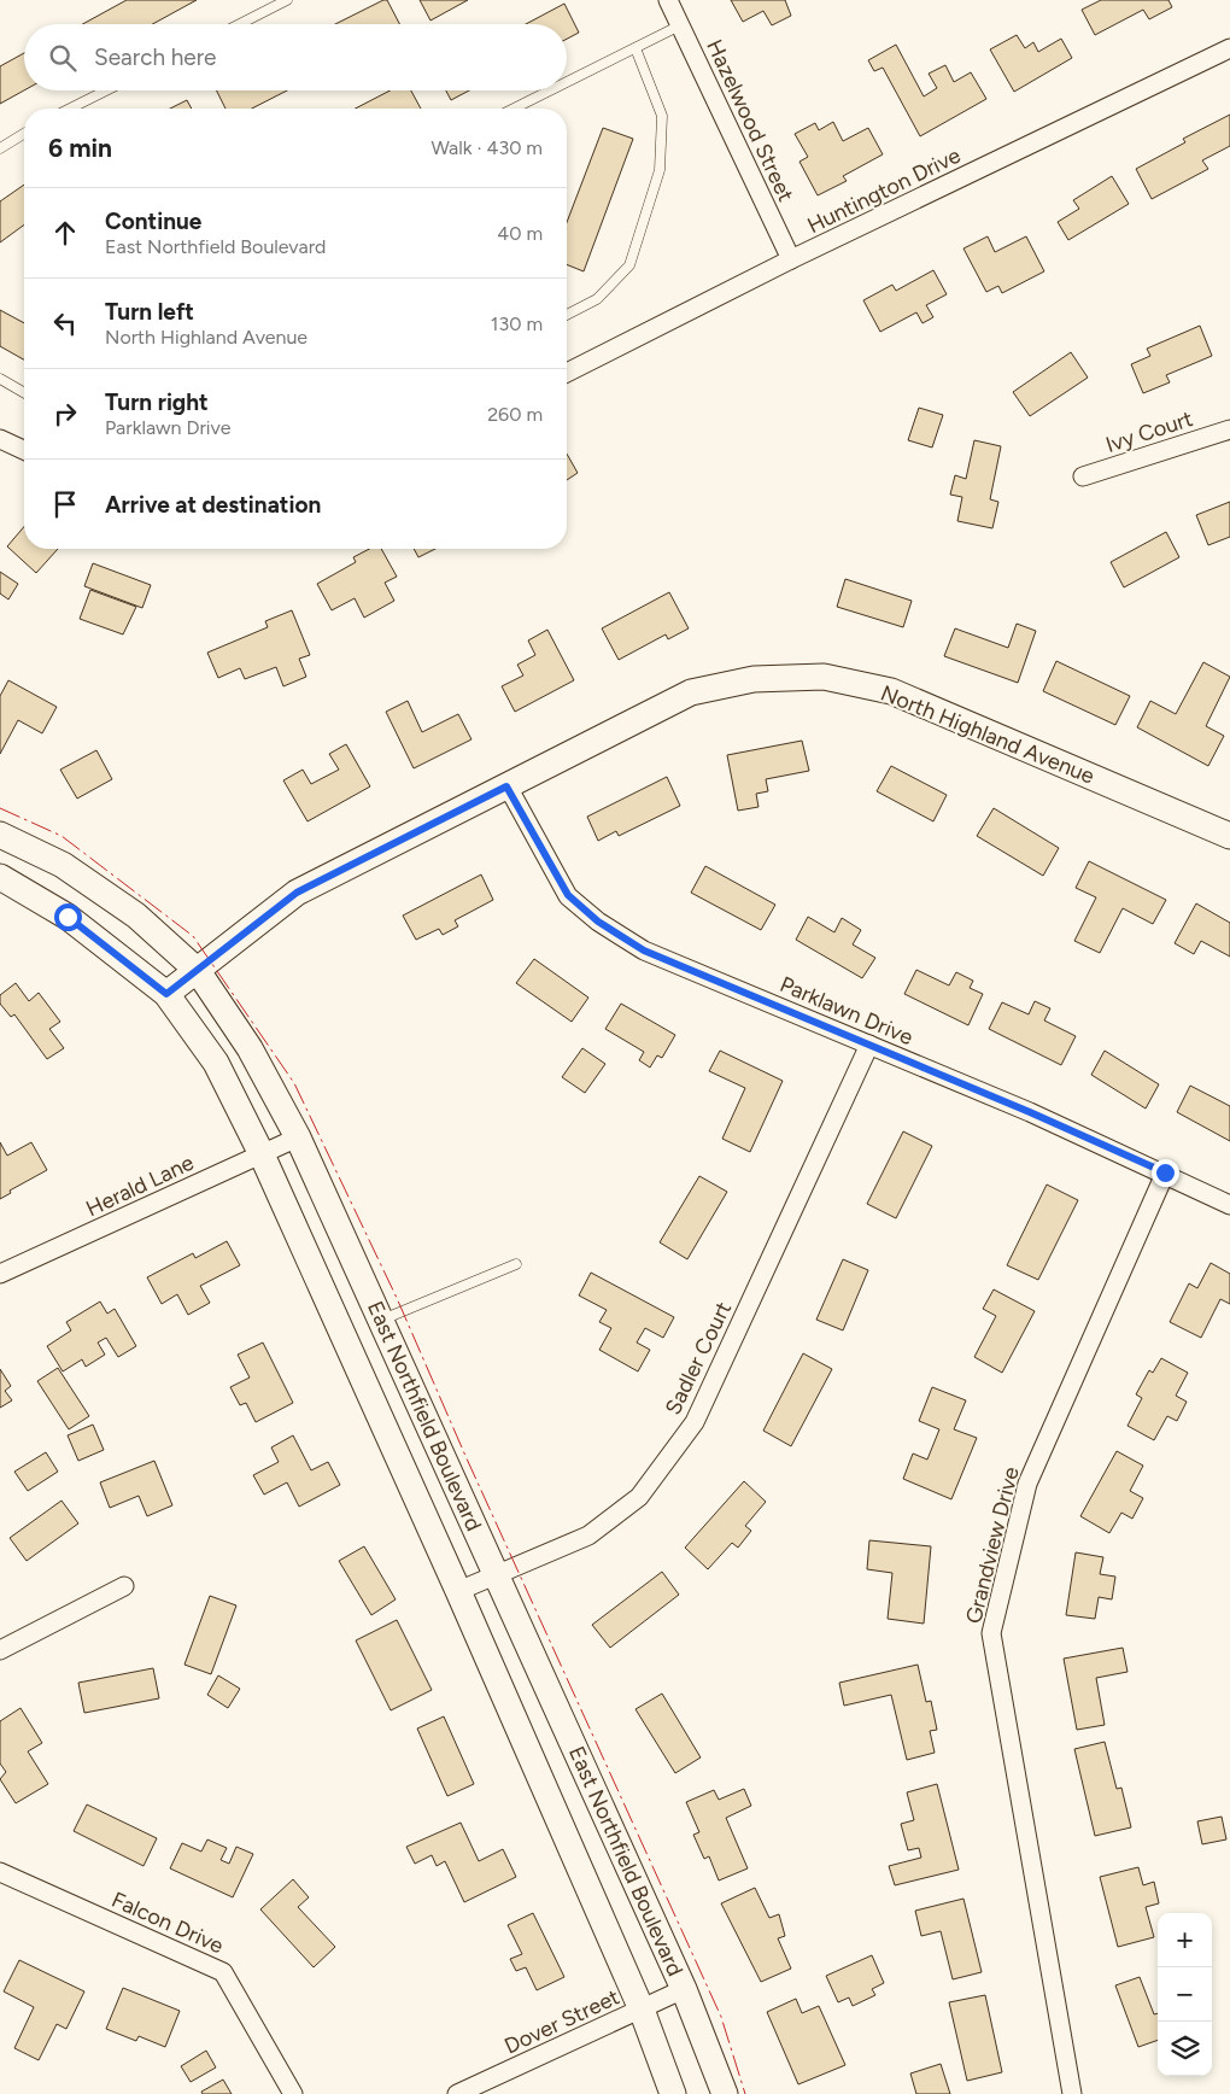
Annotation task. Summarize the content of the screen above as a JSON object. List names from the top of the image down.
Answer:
{
  "streets": {
    "main road": ["North Highland Avenue", "East Northfield Boulevard"],
    "street": [
      "Hazelwood Street",
      "Huntington Drive",
      "Ivy Court",
      "Parklawn Drive",
      "Herald Lane",
      "Sadler Court",
      "Grandview Drive",
      "Falcon Drive",
      "Dover Street"
    ]
  },
  "crossings": [
    ["Hazelwood Street", "Huntington Drive"],
    ["North Highland Avenue", "Parklawn Drive"],
    ["North Highland Avenue", "East Northfield Boulevard"],
    ["Parklawn Drive", "Sadler Court"],
    ["Parklawn Drive", "Grandview Drive"],
    ["Herald Lane", "East Northfield Boulevard"],
    ["Sadler Court", "East Northfield Boulevard"],
    ["East Northfield Boulevard", "Dover Street"]
  ],
  "page": {
    "search": "Search here",
    "heading": ["6 min", "Walk · 430 m"],
    "list": [
      ["Continue", "East Northfield Boulevard", "40 m"],
      ["Turn left", "North Highland Avenue", "130 m"],
      ["Turn right", "Parklawn Drive", "260 m"],
      "Arrive at destination"
    ],
    "map_buttons": ["+", "−"]
  }
}
